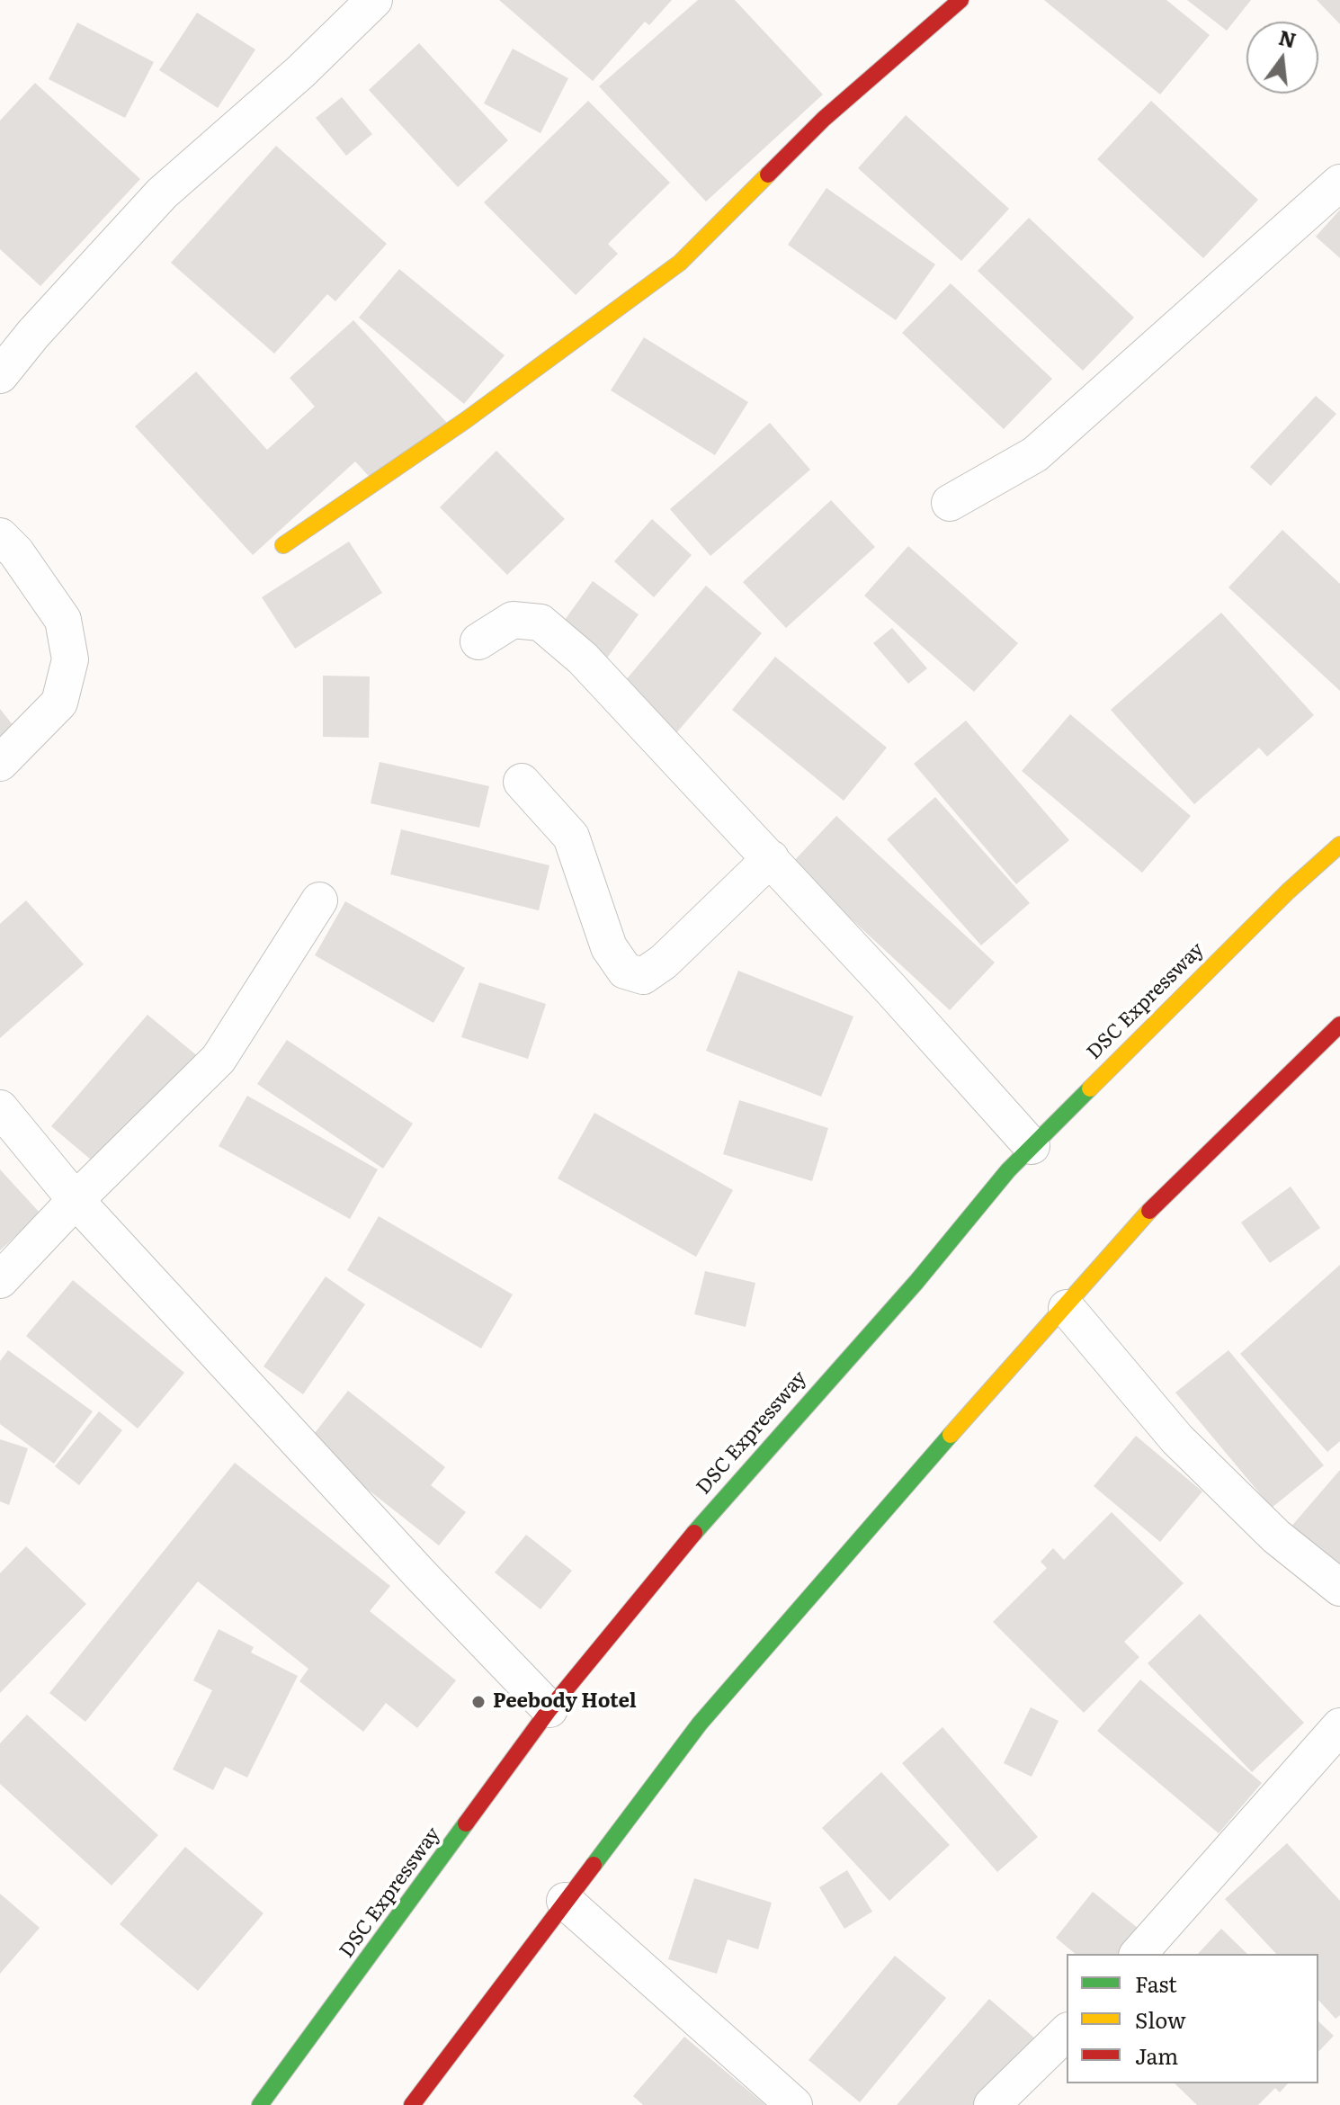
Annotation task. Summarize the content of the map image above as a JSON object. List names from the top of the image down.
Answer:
{
  "streets": {
    "main road": ["DSC Expressway"]
  },
  "places": ["Peebody Hotel"],
  "legend": ["Fast", "Slow", "Jam"],
  "north": "top"
}
